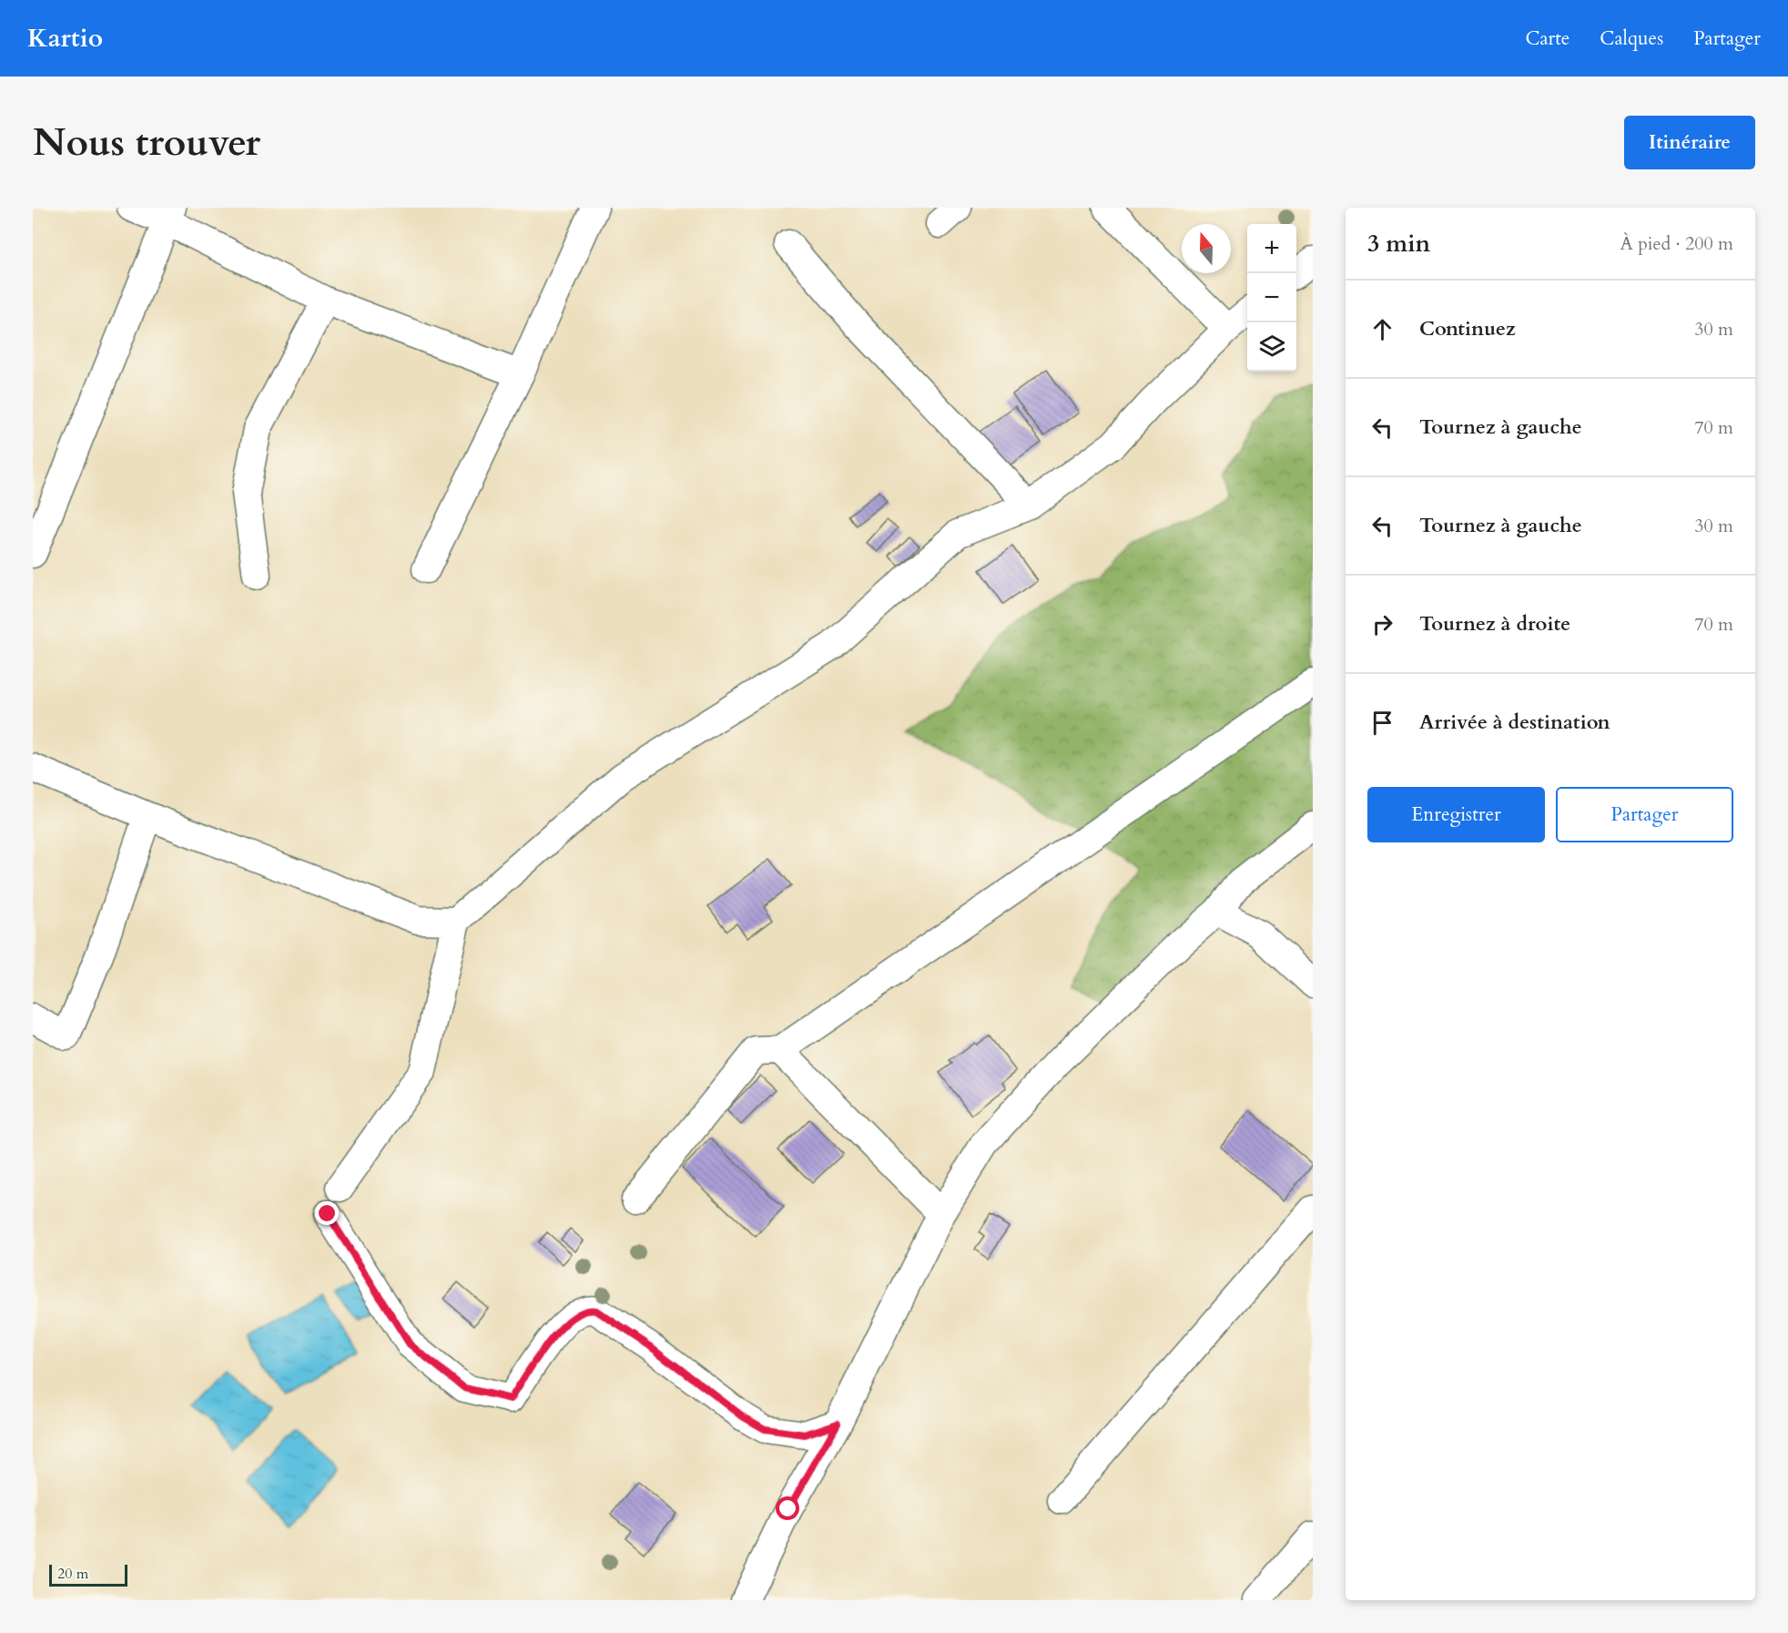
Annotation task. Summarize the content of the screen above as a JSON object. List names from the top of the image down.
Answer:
{
  "scale_bar": "20 m",
  "north": "top",
  "page": {
    "header": "Kartio",
    "nav": ["Carte", "Calques", "Partager"],
    "buttons": [
      "Itinéraire",
      ["Enregistrer", "Partager"]
    ],
    "title": "Nous trouver",
    "heading": ["3 min", "À pied · 200 m"],
    "map_buttons": ["+", "−"],
    "list": [
      ["Continuez", "30 m"],
      ["Tournez à gauche", "70 m"],
      ["Tournez à gauche", "30 m"],
      ["Tournez à droite", "70 m"],
      "Arrivée à destination"
    ],
    "scale": "20 m"
  }
}
